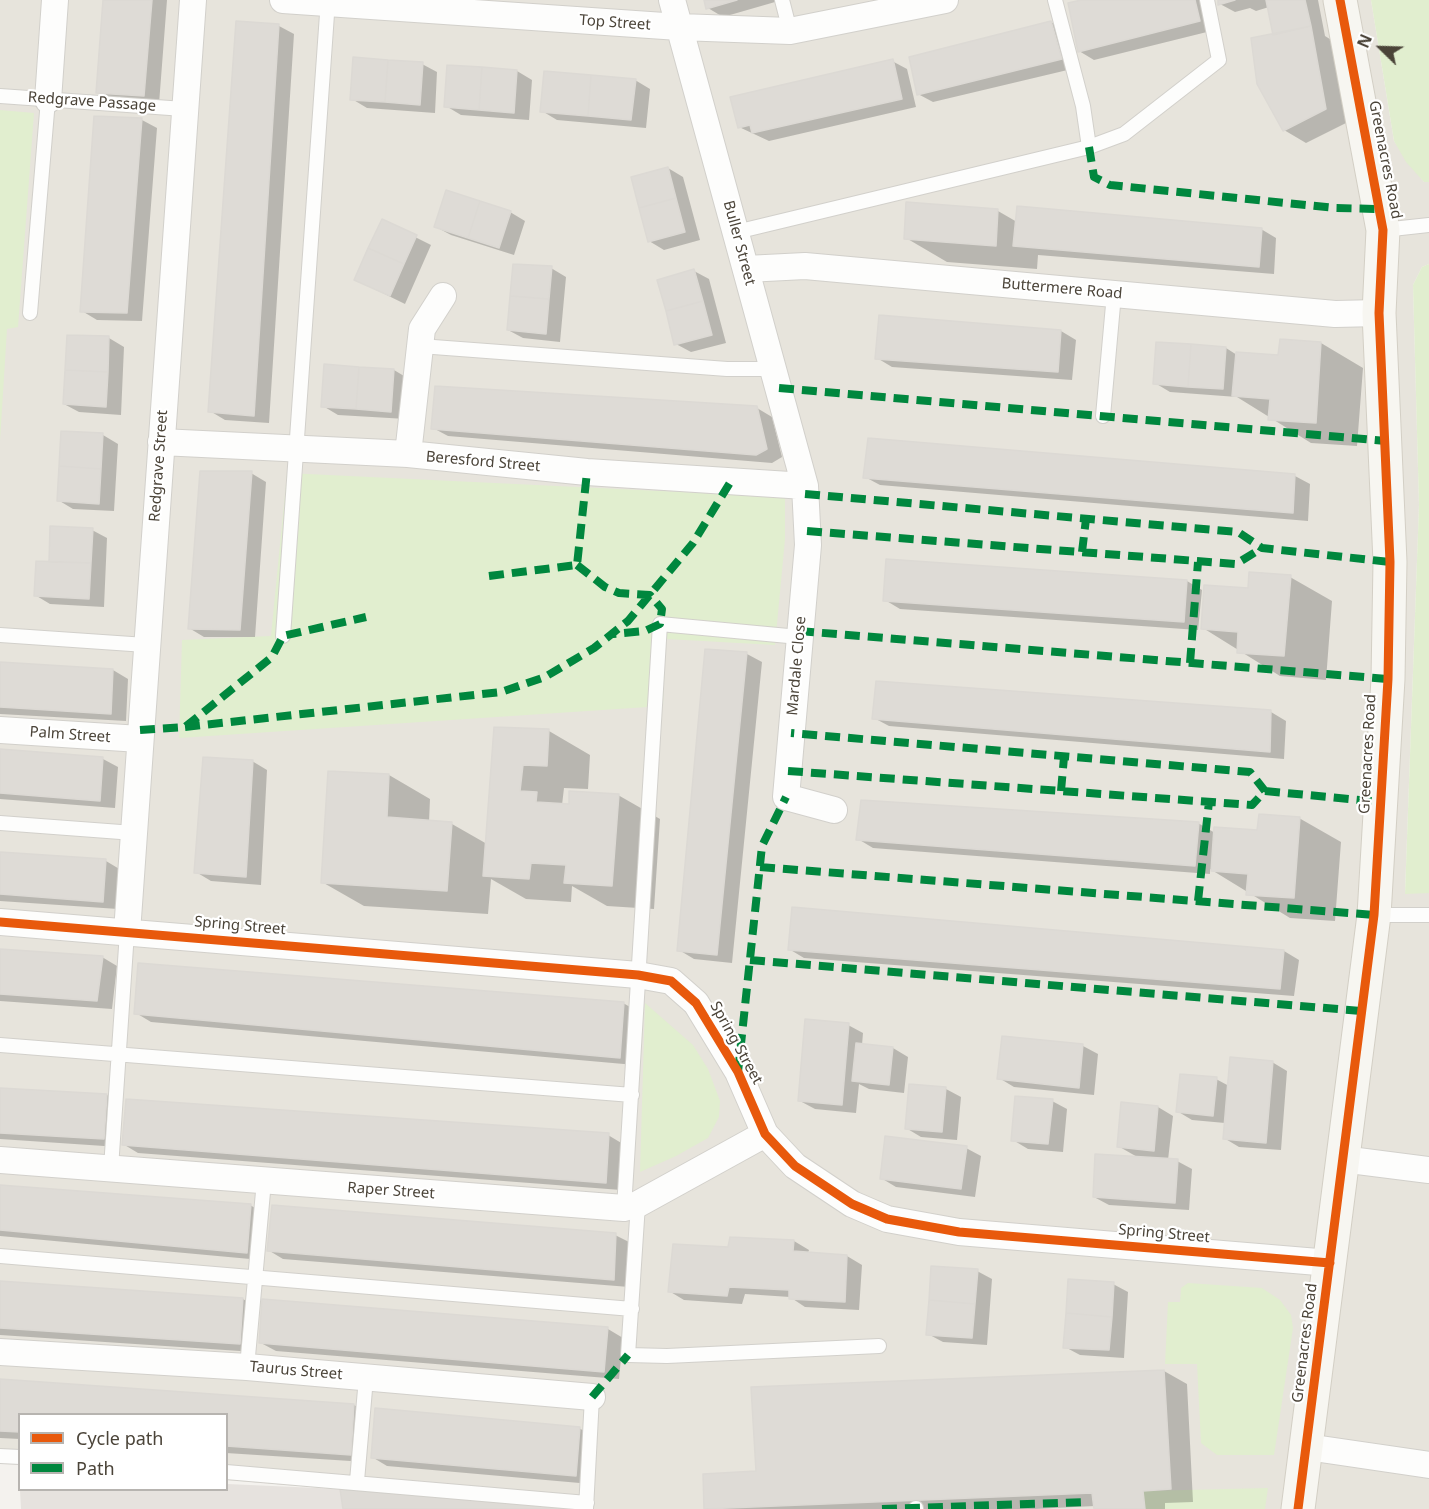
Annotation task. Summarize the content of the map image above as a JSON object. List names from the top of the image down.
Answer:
{
  "streets": {
    "street": [
      "Top Street",
      "Greenacres Road",
      "Buller Street",
      "Buttermere Road",
      "Beresford Street",
      "Redgrave Street",
      "Mardale Close",
      "Palm Street",
      "Spring Street",
      "Raper Street",
      "Taurus Street"
    ],
    "lane": ["Redgrave Passage"]
  },
  "crossings": [
    ["Top Street", "Buller Street"],
    ["Redgrave Passage", "Redgrave Street"],
    ["Greenacres Road", "Buttermere Road"],
    ["Greenacres Road", "Spring Street"],
    ["Buller Street", "Buttermere Road"],
    ["Buller Street", "Beresford Street"],
    ["Buller Street", "Mardale Close"],
    ["Beresford Street", "Redgrave Street"],
    ["Beresford Street", "Mardale Close"],
    ["Redgrave Street", "Palm Street"],
    ["Redgrave Street", "Spring Street"]
  ],
  "legend": ["Cycle path", "Path"],
  "north": "top left"
}
